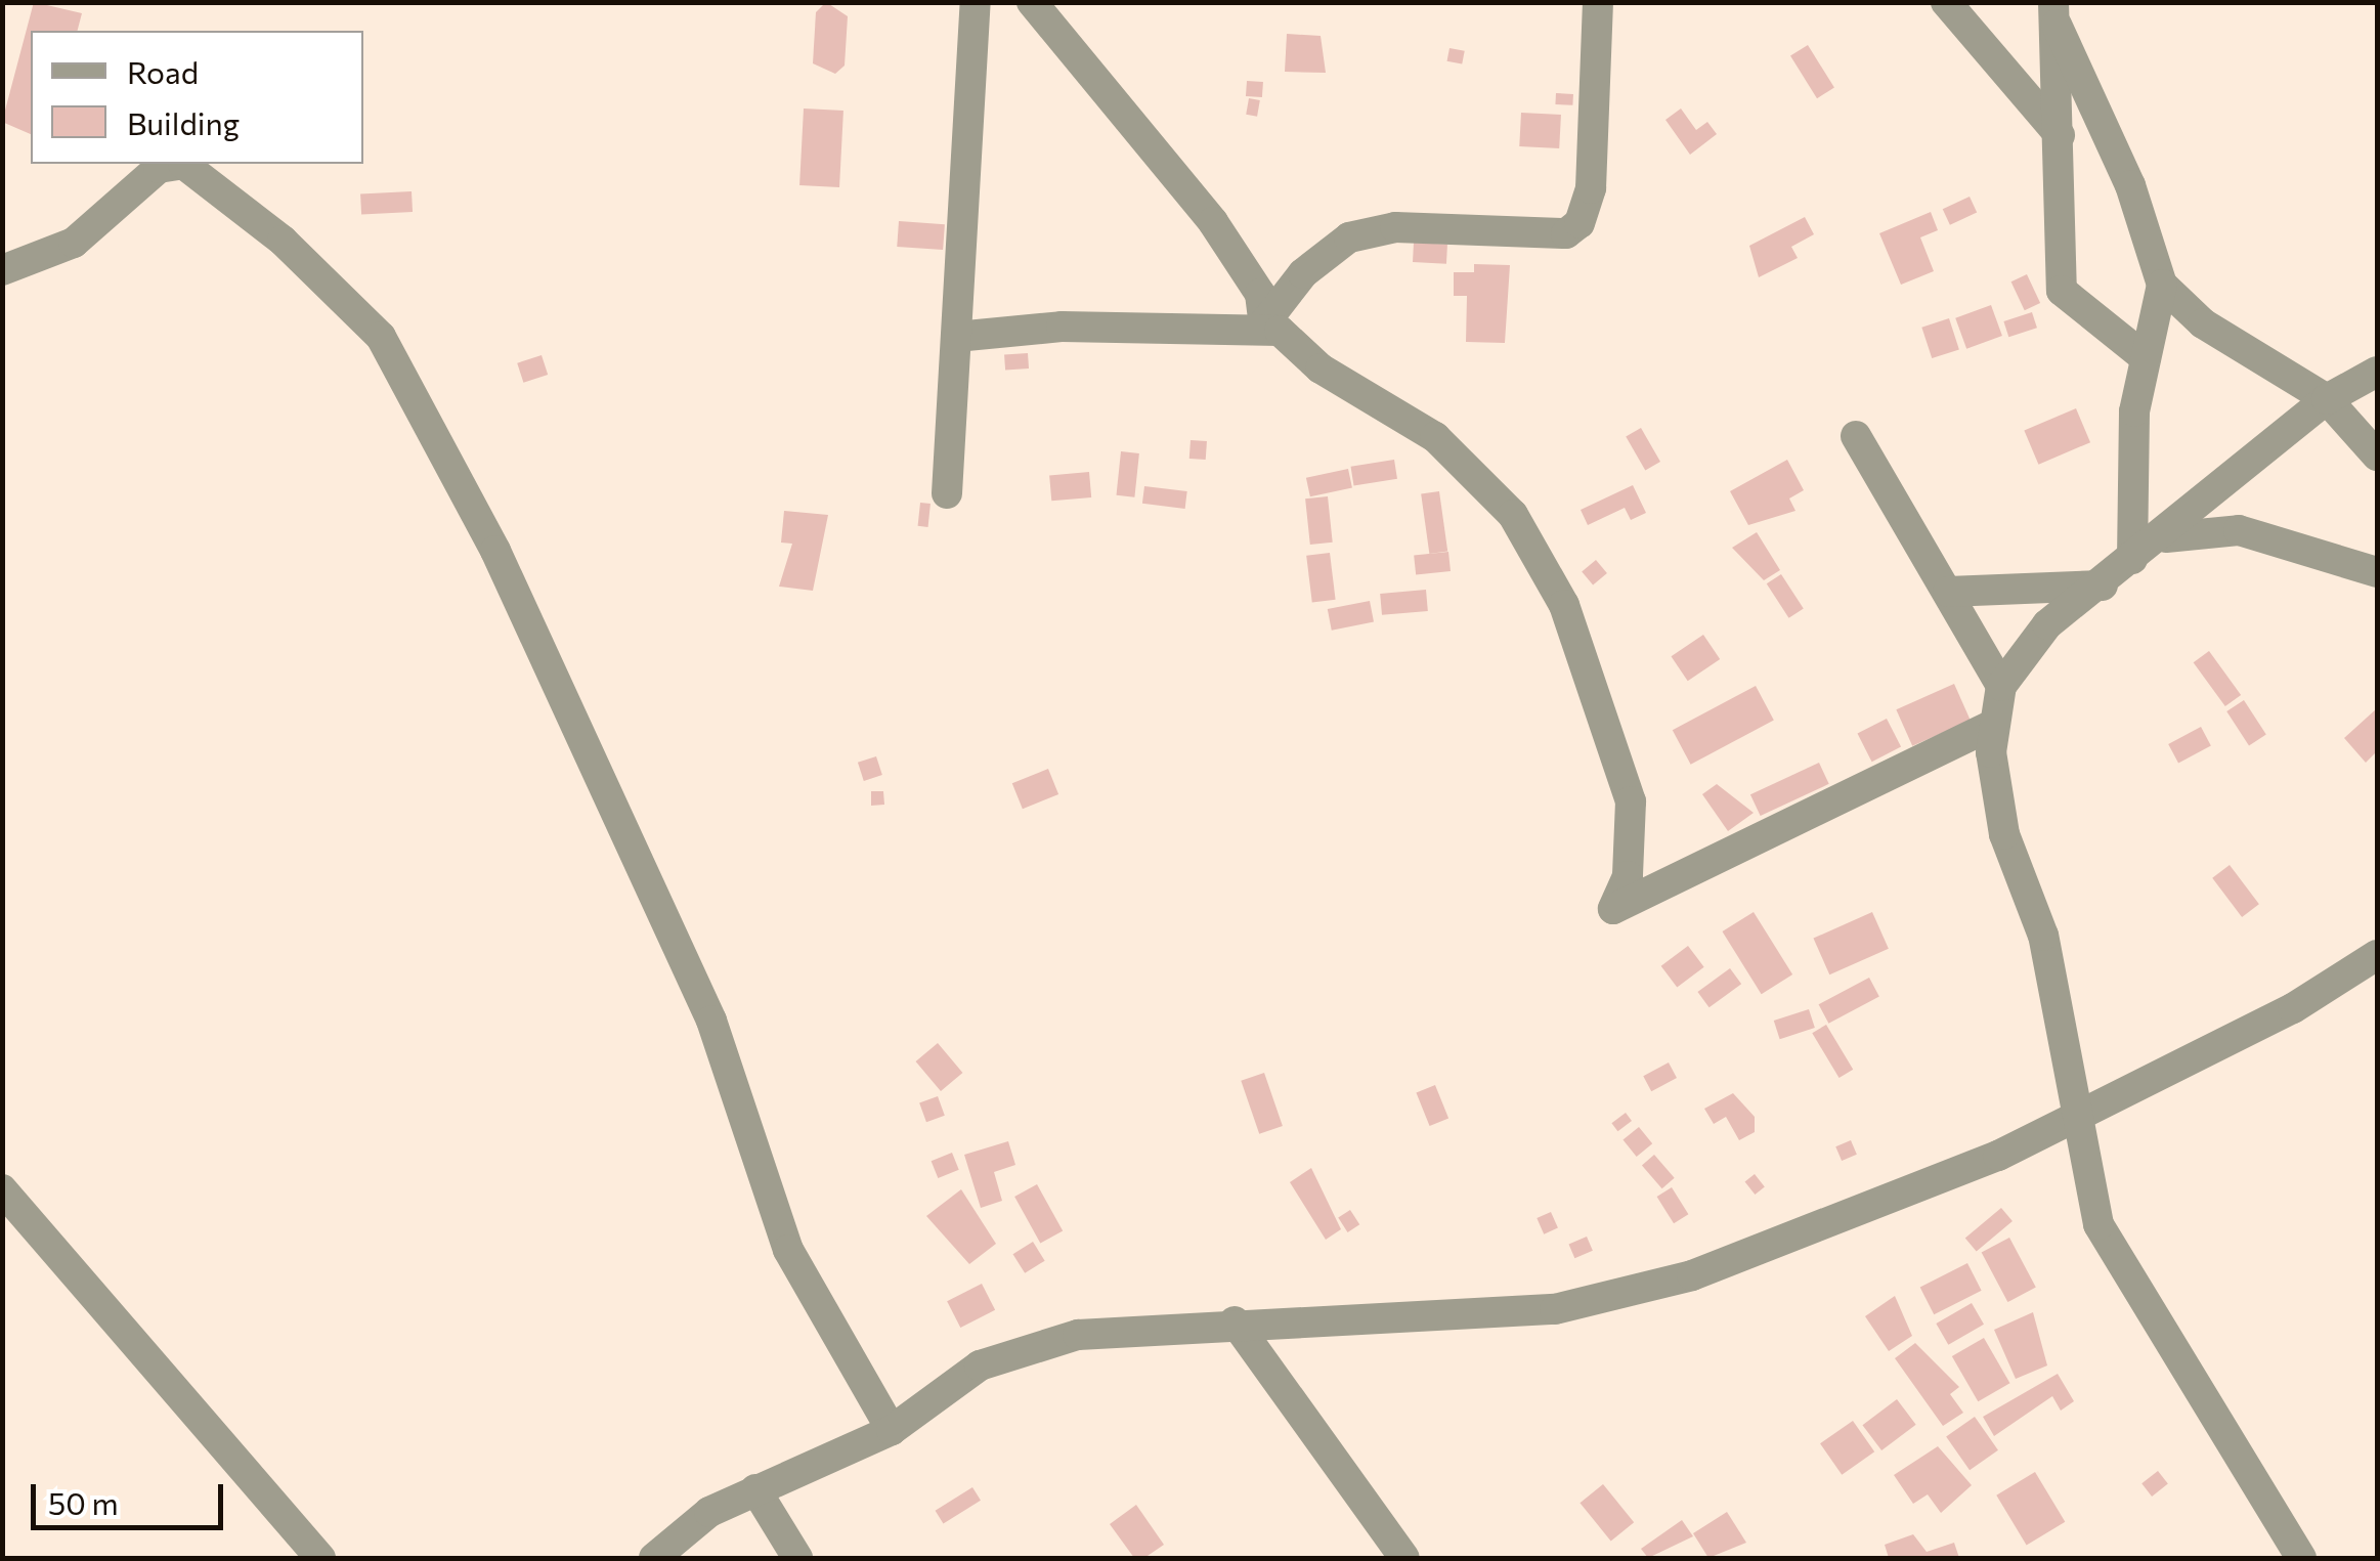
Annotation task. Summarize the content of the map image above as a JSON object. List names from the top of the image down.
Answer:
{
  "legend": ["Road", "Building"],
  "scale_bar": "50 m"
}
